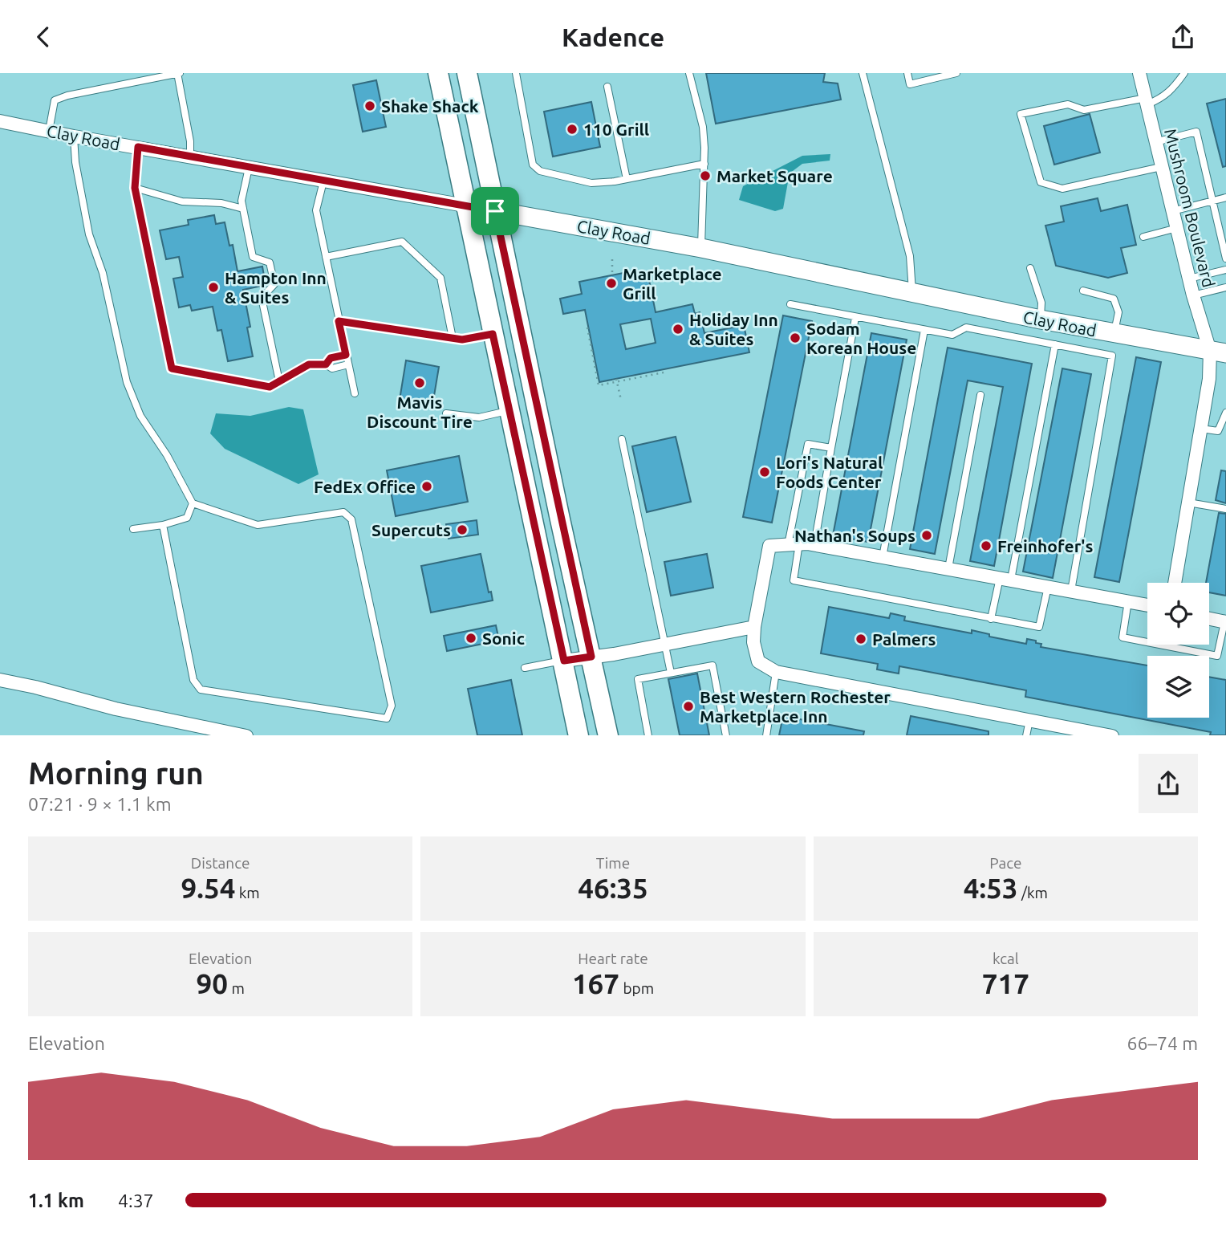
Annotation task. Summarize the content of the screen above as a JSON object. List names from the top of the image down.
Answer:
{
  "streets": {
    "street": ["Clay Road", "Mushroom Boulevard"]
  },
  "crossings": [
    ["Clay Road", "Mushroom Boulevard"]
  ],
  "places": [
    "Shake Shack",
    "110 Grill",
    "Market Square",
    "Marketplace Grill",
    "Hampton Inn & Suites",
    "Holiday Inn & Suites",
    "Sodam Korean House",
    "Mavis Discount Tire",
    "Lori's Natural Foods Center",
    "FedEx Office",
    "Supercuts",
    "Nathan's Soups",
    "Freinhofer's",
    "Sonic",
    "Palmers",
    "Best Western Rochester Marketplace Inn"
  ],
  "page": {
    "header": "Kadence",
    "heading": ["Morning run", "07:21 · 9 × 1.1 km"],
    "stats": [
      ["Distance", "9.54 km"],
      ["Time", "46:35"],
      ["Pace", "4:53 /km"],
      ["Elevation", "90 m"],
      ["Heart rate", "167 bpm"],
      ["kcal", "717"]
    ],
    "chart": ["Elevation", "66–74 m"],
    "list": [
      {
        "name": "1.1 km",
        "note": "4:37"
      }
    ]
  }
}
